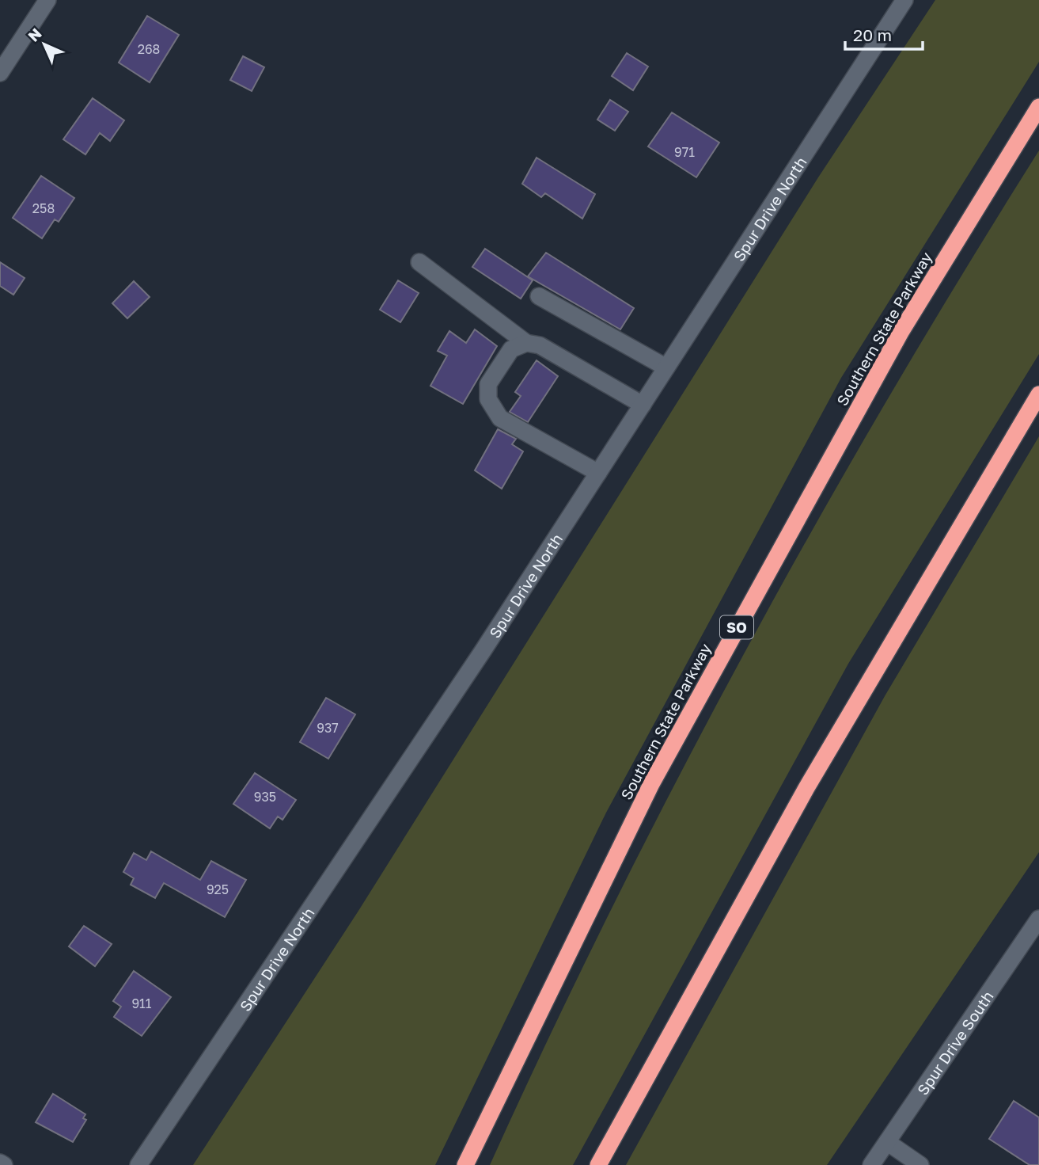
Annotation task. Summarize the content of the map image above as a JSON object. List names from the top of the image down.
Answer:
{
  "streets": {
    "highway": ["Southern State Parkway", "SO"],
    "street": ["Spur Drive North", "Spur Drive South"]
  },
  "house_numbers": [
    "268",
    "971",
    "258",
    "937",
    "935",
    "925",
    "911"
  ],
  "scale_bar": "20 m",
  "north": "top left"
}
